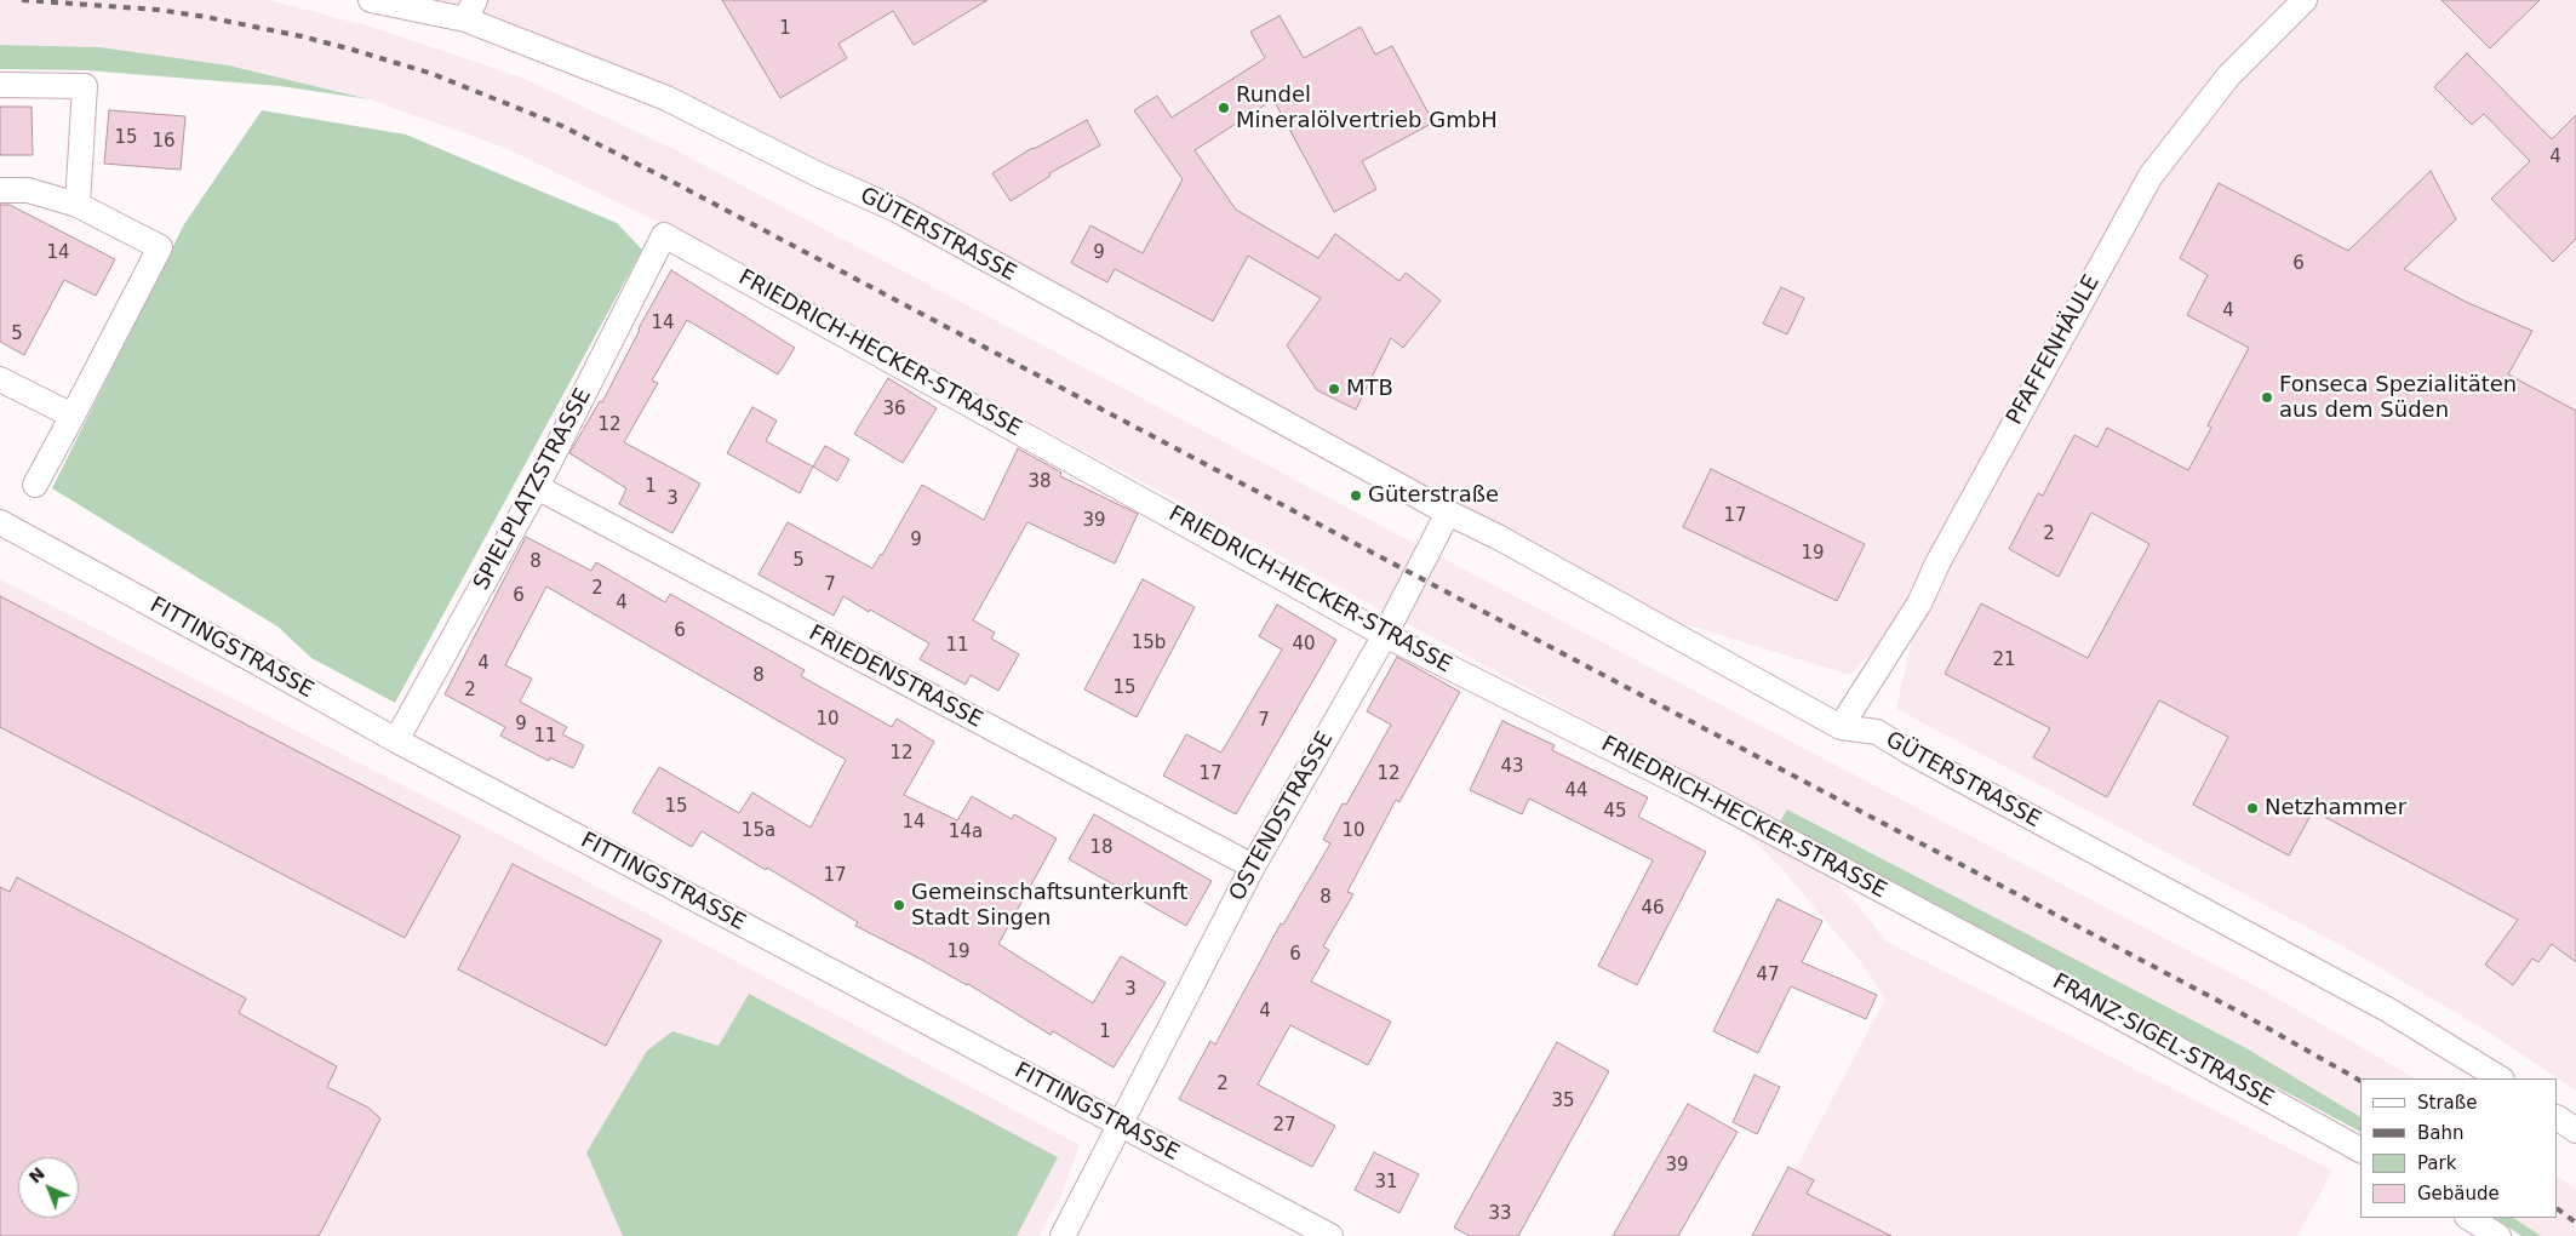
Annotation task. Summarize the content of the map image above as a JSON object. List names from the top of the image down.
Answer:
{
  "streets": {
    "street": [
      "GÜTERSTRASSE",
      "PFAFFENHÄULE",
      "FRIEDRICH-HECKER-STRASSE",
      "SPIELPLATZSTRASSE",
      "FITTINGSTRASSE",
      "FRIEDENSTRASSE",
      "OSTENDSTRASSE",
      "FRANZ-SIGEL-STRASSE"
    ]
  },
  "crossings": [
    ["GÜTERSTRASSE", "PFAFFENHÄULE"],
    ["GÜTERSTRASSE", "OSTENDSTRASSE"],
    ["FRIEDRICH-HECKER-STRASSE", "SPIELPLATZSTRASSE"],
    ["FRIEDRICH-HECKER-STRASSE", "OSTENDSTRASSE"],
    ["FRIEDRICH-HECKER-STRASSE", "FRANZ-SIGEL-STRASSE"],
    ["SPIELPLATZSTRASSE", "FITTINGSTRASSE"],
    ["SPIELPLATZSTRASSE", "FRIEDENSTRASSE"],
    ["FITTINGSTRASSE", "OSTENDSTRASSE"],
    ["FRIEDENSTRASSE", "OSTENDSTRASSE"]
  ],
  "places": [
    "Rundel Mineralölvertrieb GmbH",
    "MTB",
    "Fonseca Spezialitäten aus dem Süden",
    "Güterstraße",
    "Netzhammer",
    "Gemeinschaftsunterkunft Stadt Singen"
  ],
  "house_numbers": [
    "1",
    "15",
    "16",
    "4",
    "14",
    "9",
    "6",
    "4",
    "14",
    "5",
    "36",
    "12",
    "38",
    "1",
    "3",
    "17",
    "39",
    "2",
    "9",
    "19",
    "5",
    "8",
    "7",
    "2",
    "6",
    "4",
    "6",
    "15b",
    "40",
    "11",
    "21",
    "4",
    "8",
    "15",
    "2",
    "10",
    "7",
    "9",
    "11",
    "12",
    "43",
    "17",
    "12",
    "44",
    "15",
    "45",
    "14",
    "15a",
    "10",
    "14a",
    "18",
    "17",
    "8",
    "46",
    "19",
    "6",
    "47",
    "3",
    "4",
    "1",
    "2",
    "35",
    "27",
    "39",
    "31",
    "33"
  ],
  "legend": [
    "Straße",
    "Bahn",
    "Park",
    "Gebäude"
  ],
  "north": "top left"
}
